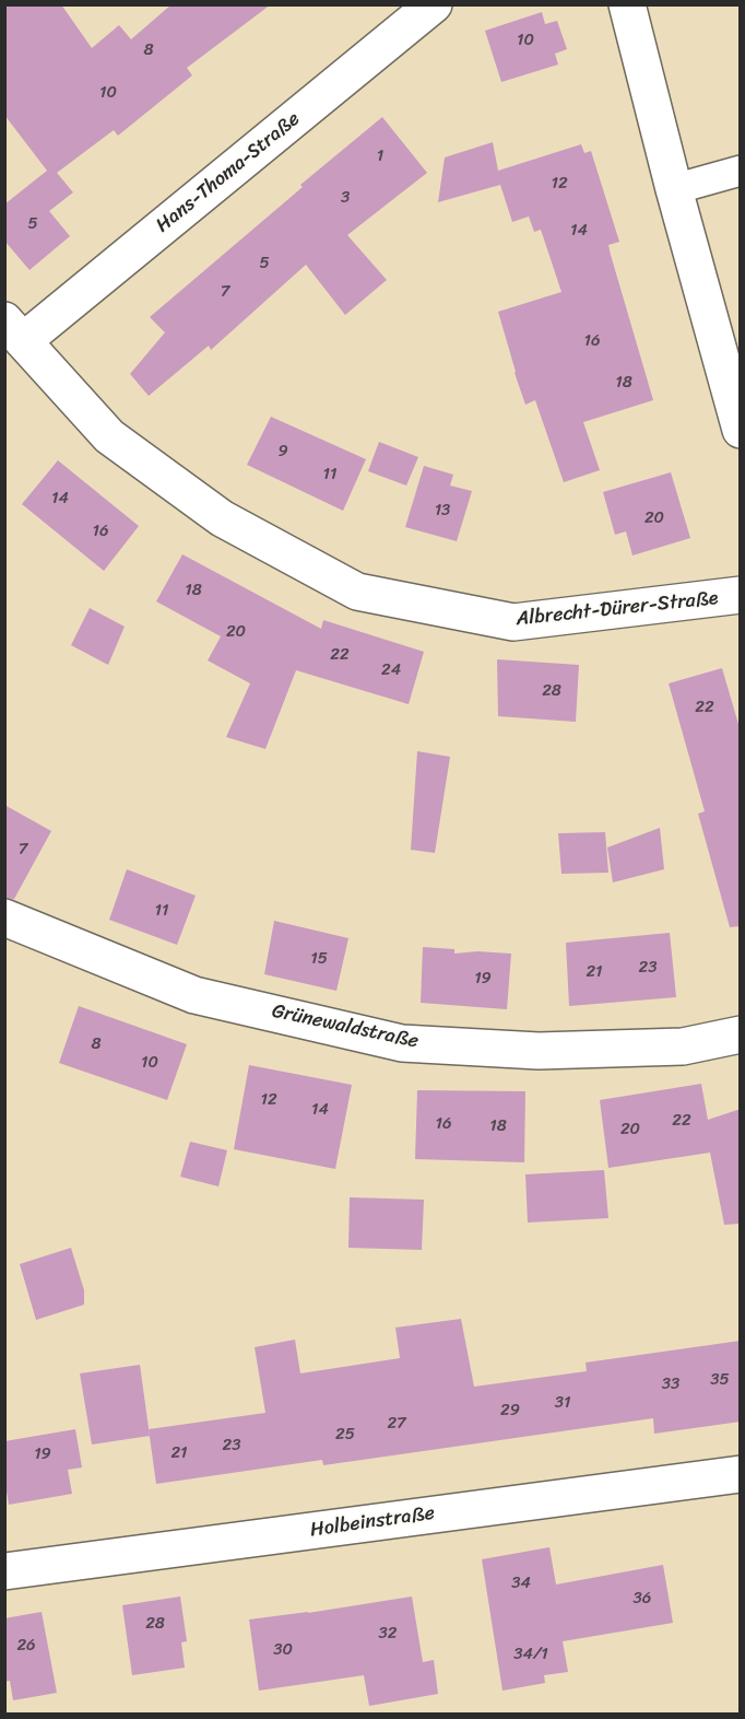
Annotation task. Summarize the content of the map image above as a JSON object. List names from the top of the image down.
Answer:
{
  "streets": {
    "street": [
      "Hans-Thoma-Straße",
      "Albrecht-Dürer-Straße",
      "Grünewaldstraße",
      "Holbeinstraße"
    ]
  },
  "crossings": [
    ["Hans-Thoma-Straße", "Albrecht-Dürer-Straße"]
  ],
  "house_numbers": [
    "10",
    "8",
    "10",
    "1",
    "12",
    "3",
    "5",
    "14",
    "5",
    "7",
    "16",
    "18",
    "9",
    "11",
    "14",
    "13",
    "20",
    "16",
    "18",
    "20",
    "22",
    "24",
    "28",
    "22",
    "7",
    "11",
    "15",
    "23",
    "21",
    "19",
    "8",
    "10",
    "12",
    "14",
    "22",
    "16",
    "18",
    "20",
    "35",
    "33",
    "31",
    "29",
    "27",
    "25",
    "23",
    "21",
    "19",
    "34",
    "36",
    "28",
    "32",
    "26",
    "30",
    "34/1"
  ]
}
